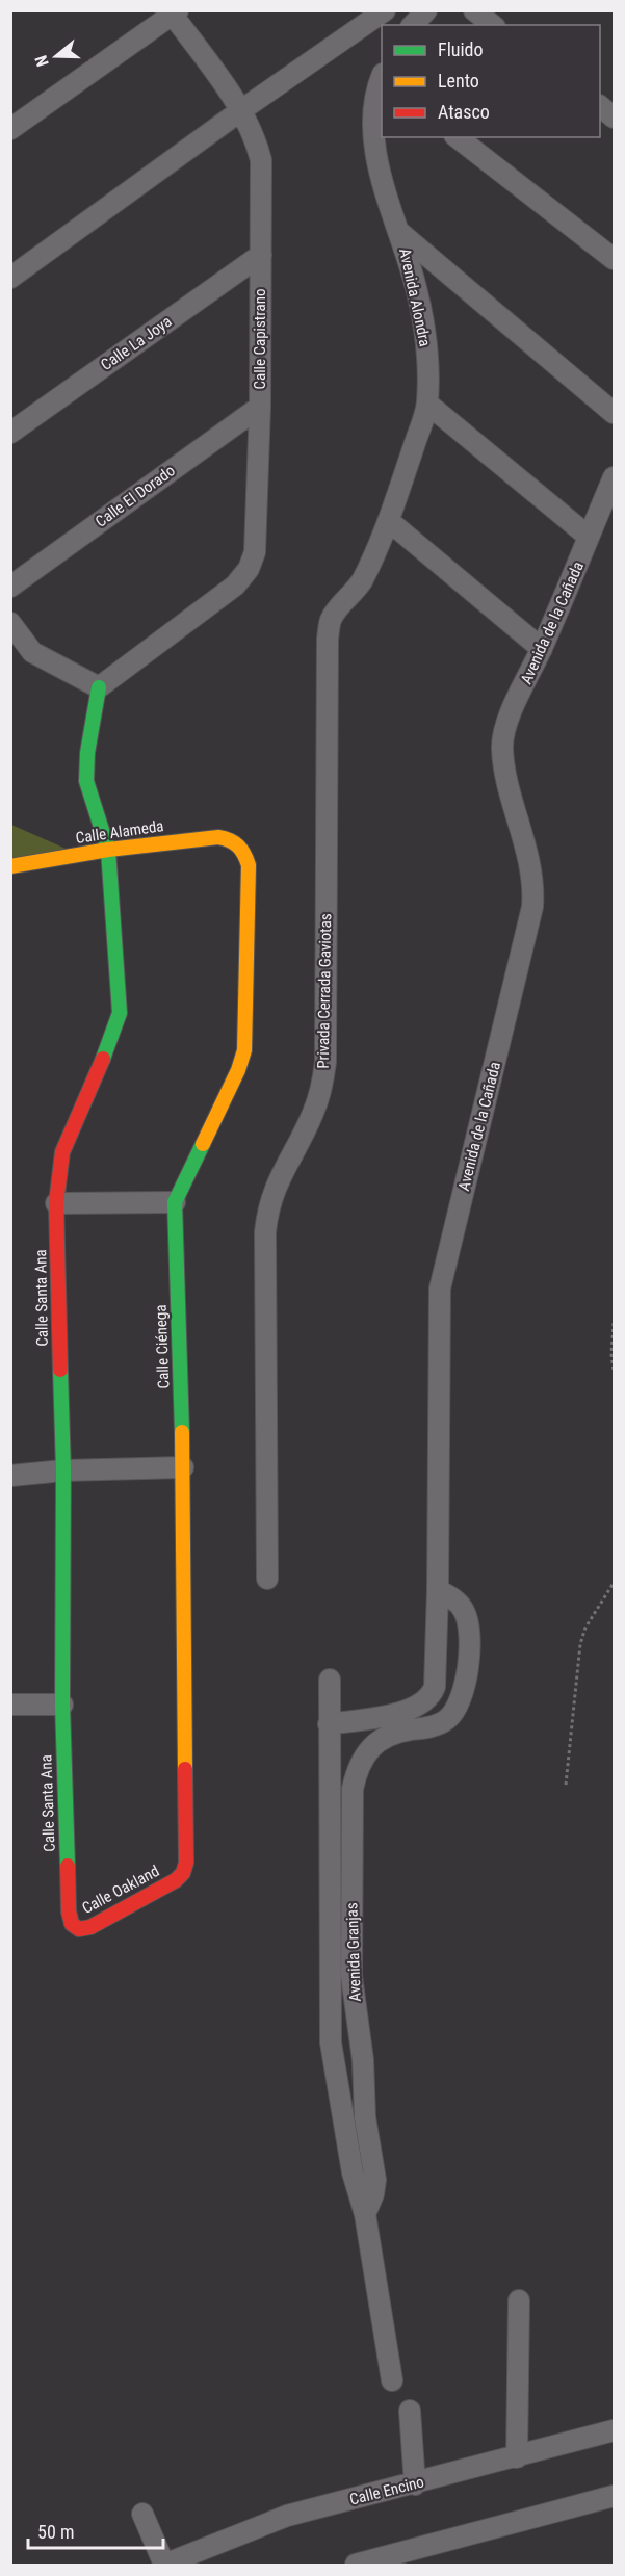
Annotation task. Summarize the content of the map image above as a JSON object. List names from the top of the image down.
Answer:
{
  "streets": {
    "street": [
      "Avenida Alondra",
      "Calle Capistrano",
      "Calle La Joya",
      "Calle El Dorado",
      "Avenida de la Cañada",
      "Calle Alameda",
      "Privada Cerrada Gaviotas",
      "Calle Santa Ana",
      "Calle Ciénega",
      "Calle Oakland",
      "Avenida Granjas",
      "Calle Encino"
    ]
  },
  "crossings": [
    ["Avenida Alondra", "Privada Cerrada Gaviotas"],
    ["Calle Capistrano", "Calle La Joya"],
    ["Calle Capistrano", "Calle El Dorado"],
    ["Calle Capistrano", "Calle Santa Ana"],
    ["Avenida de la Cañada", "Avenida Granjas"],
    ["Calle Alameda", "Calle Santa Ana"],
    ["Calle Alameda", "Calle Ciénega"],
    ["Calle Santa Ana", "Calle Oakland"],
    ["Calle Ciénega", "Calle Oakland"]
  ],
  "legend": ["Fluido", "Lento", "Atasco"],
  "scale_bar": "50 m",
  "north": "left"
}
